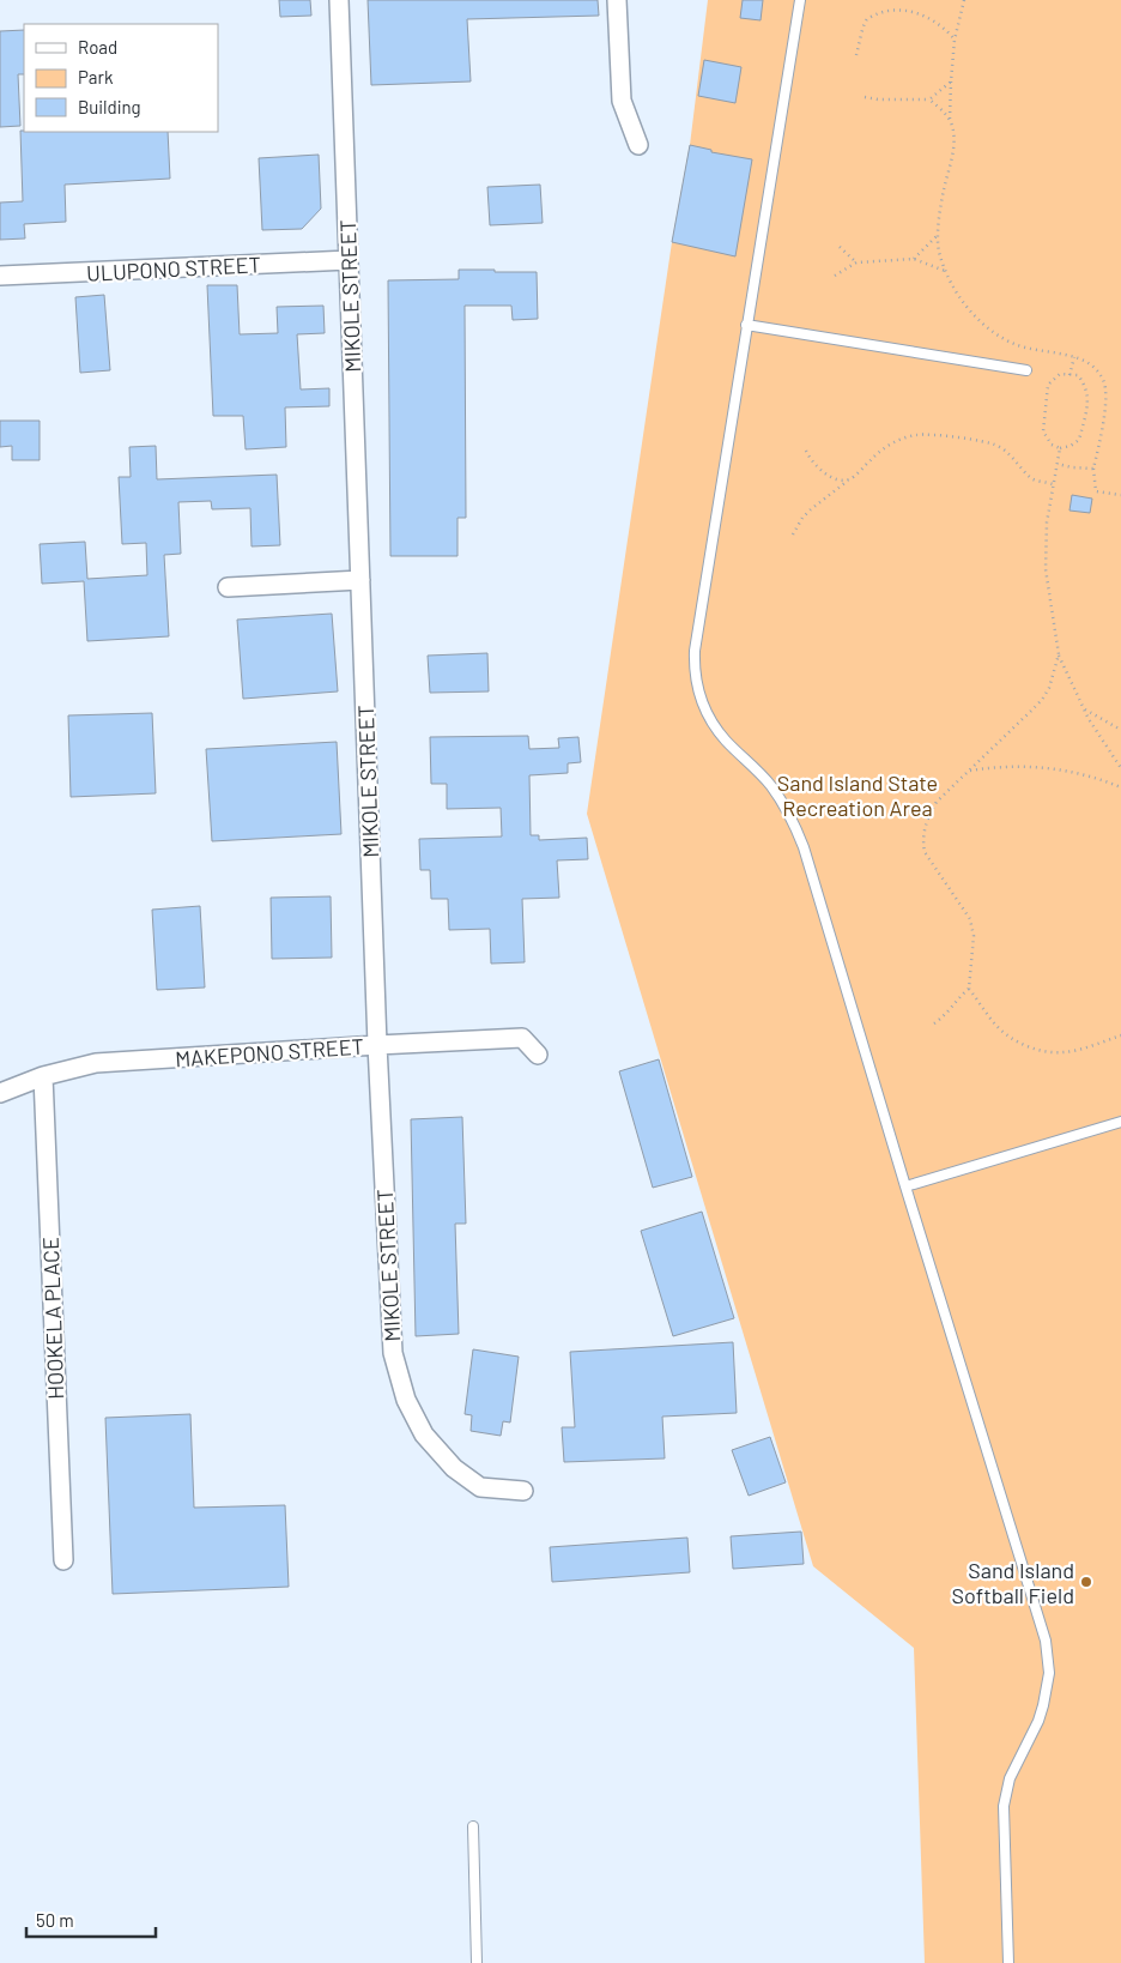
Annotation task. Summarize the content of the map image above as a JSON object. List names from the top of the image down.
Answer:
{
  "streets": {
    "street": [
      "ULUPONO STREET",
      "MIKOLE STREET",
      "MAKEPONO STREET",
      "HOOKELA PLACE"
    ]
  },
  "crossings": [
    ["ULUPONO STREET", "MIKOLE STREET"],
    ["MIKOLE STREET", "MAKEPONO STREET"],
    ["MAKEPONO STREET", "HOOKELA PLACE"]
  ],
  "parks": ["Sand Island State Recreation Area"],
  "places": ["Sand Island Softball Field"],
  "legend": ["Road", "Park", "Building"],
  "scale_bar": "50 m"
}
